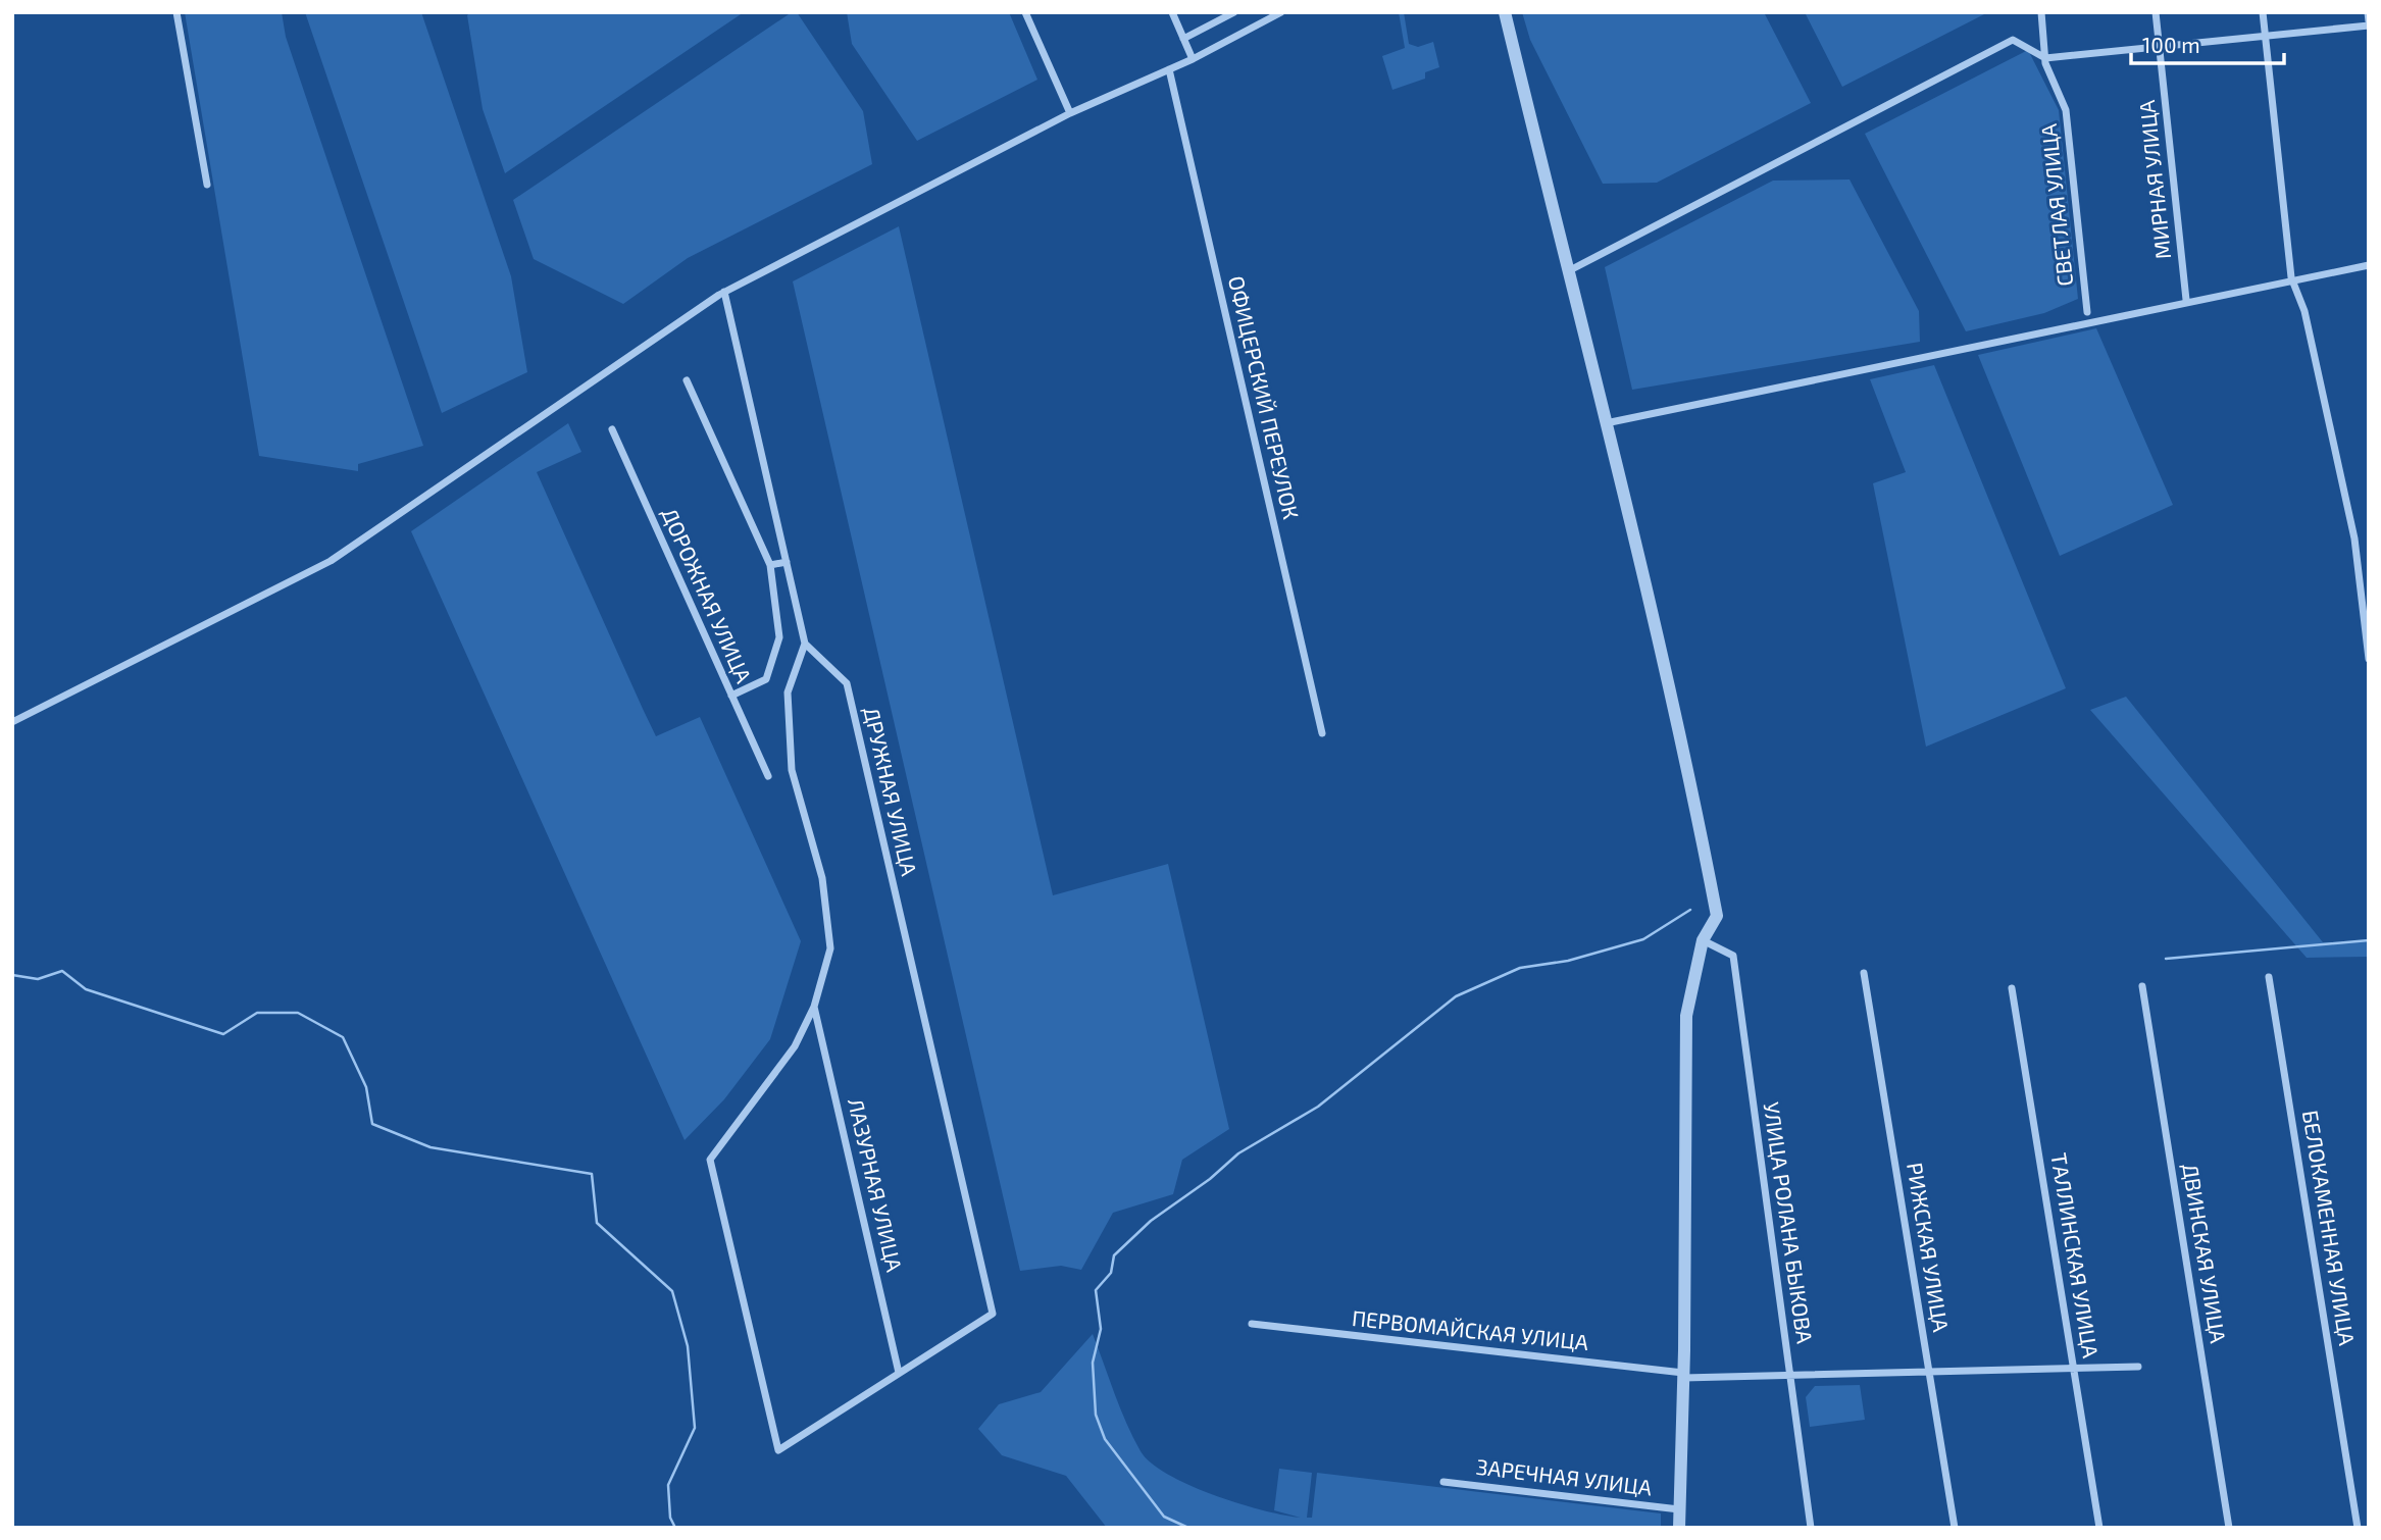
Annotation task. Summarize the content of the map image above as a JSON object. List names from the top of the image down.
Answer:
{
  "streets": {
    "street": [
      "МИРНАЯ УЛИЦА",
      "СВЕТЛАЯ УЛИЦА",
      "ОФИЦЕРСКИЙ ПЕРЕУЛОК",
      "ДОРОЖНАЯ УЛИЦА",
      "ДРУЖНАЯ УЛИЦА",
      "ЛАЗУРНАЯ УЛИЦА",
      "УЛИЦА РОЛАНА БЫКОВА",
      "БЕЛОКАМЕННАЯ УЛИЦА",
      "РИЖСКАЯ УЛИЦА",
      "ДВИНСКАЯ УЛИЦА",
      "ТАЛЛИНСКАЯ УЛИЦА",
      "ПЕРВОМАЙСКАЯ УЛИЦА",
      "ЗАРЕЧНАЯ УЛИЦА"
    ]
  },
  "crossings": [
    ["ДРУЖНАЯ УЛИЦА", "ЛАЗУРНАЯ УЛИЦА"],
    ["УЛИЦА РОЛАНА БЫКОВА", "ПЕРВОМАЙСКАЯ УЛИЦА"],
    ["РИЖСКАЯ УЛИЦА", "ПЕРВОМАЙСКАЯ УЛИЦА"],
    ["ТАЛЛИНСКАЯ УЛИЦА", "ПЕРВОМАЙСКАЯ УЛИЦА"]
  ],
  "scale_bar": "100 m"
}
